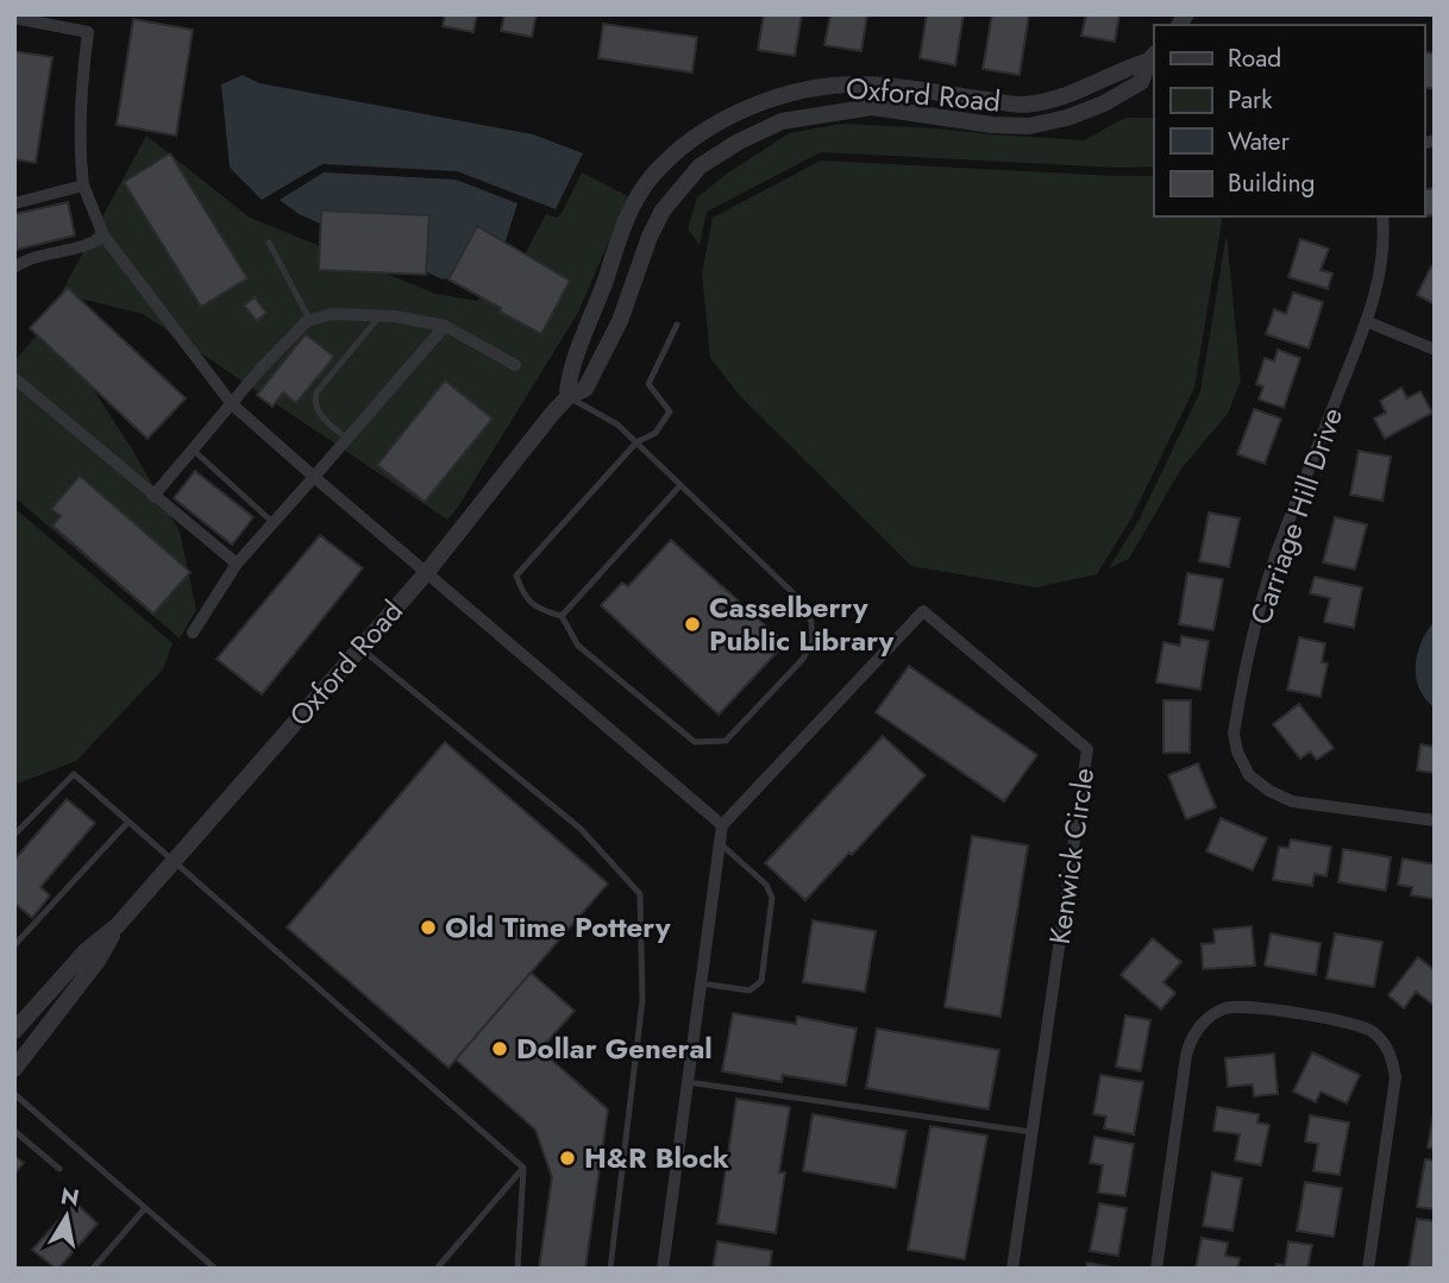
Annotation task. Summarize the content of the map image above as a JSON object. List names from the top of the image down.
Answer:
{
  "streets": {
    "street": ["Oxford Road", "Carriage Hill Drive", "Kenwick Circle"]
  },
  "places": [
    "Casselberry Public Library",
    "Old Time Pottery",
    "Dollar General",
    "H&R Block"
  ],
  "legend": [
    "Road",
    "Park",
    "Water",
    "Building"
  ],
  "north": "top"
}
